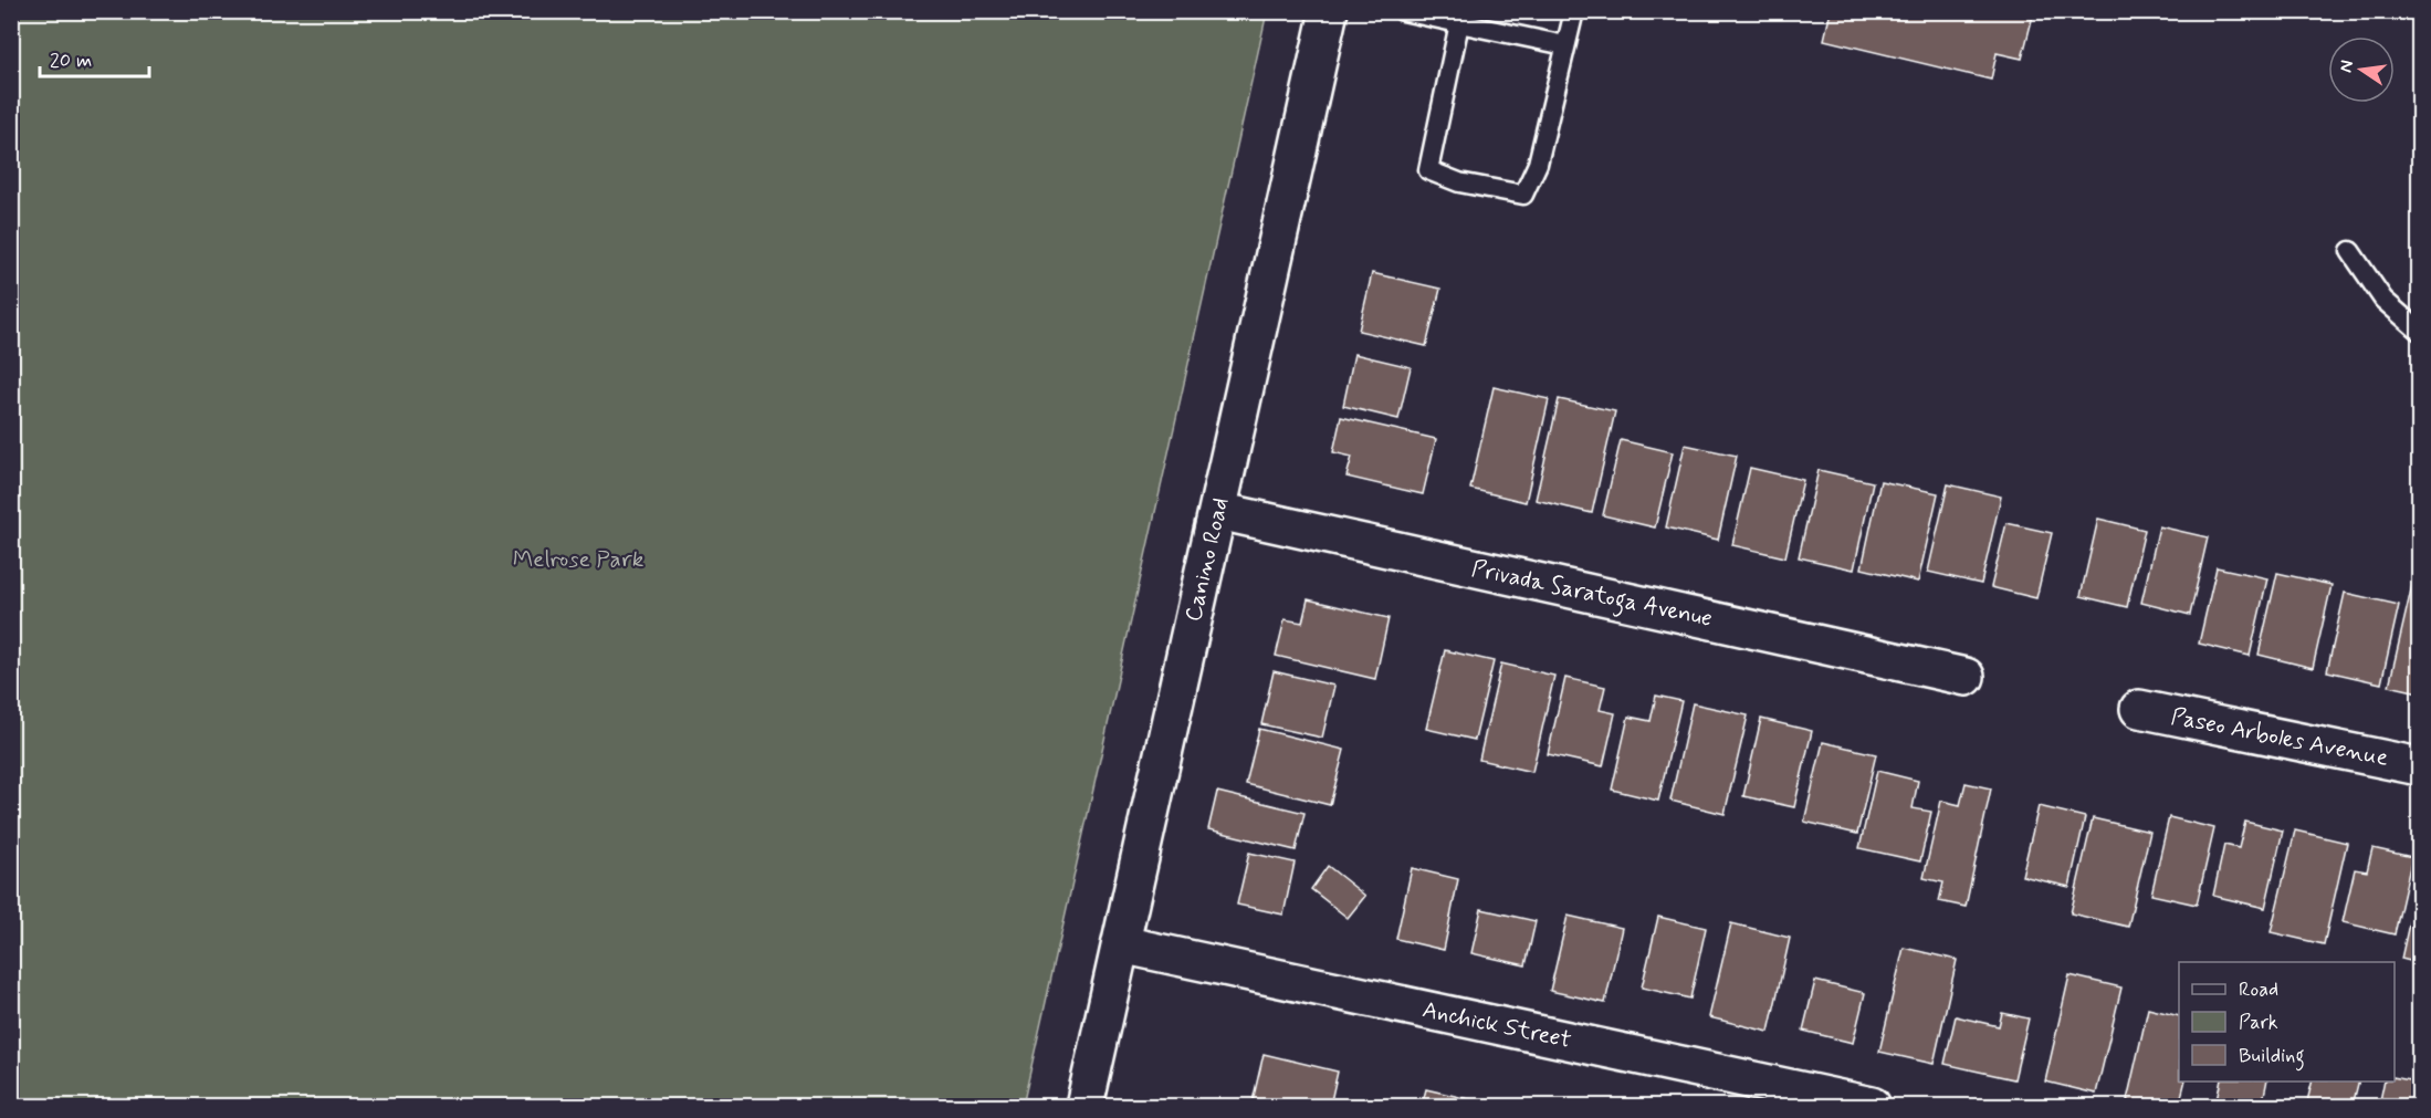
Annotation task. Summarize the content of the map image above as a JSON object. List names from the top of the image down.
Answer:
{
  "streets": {
    "street": [
      "Canino Road",
      "Privada Saratoga Avenue",
      "Paseo Arboles Avenue",
      "Anchick Street"
    ]
  },
  "crossings": [
    ["Canino Road", "Privada Saratoga Avenue"],
    ["Canino Road", "Anchick Street"]
  ],
  "parks": ["Melrose Park"],
  "legend": ["Road", "Park", "Building"],
  "scale_bar": "20 m",
  "north": "left"
}
